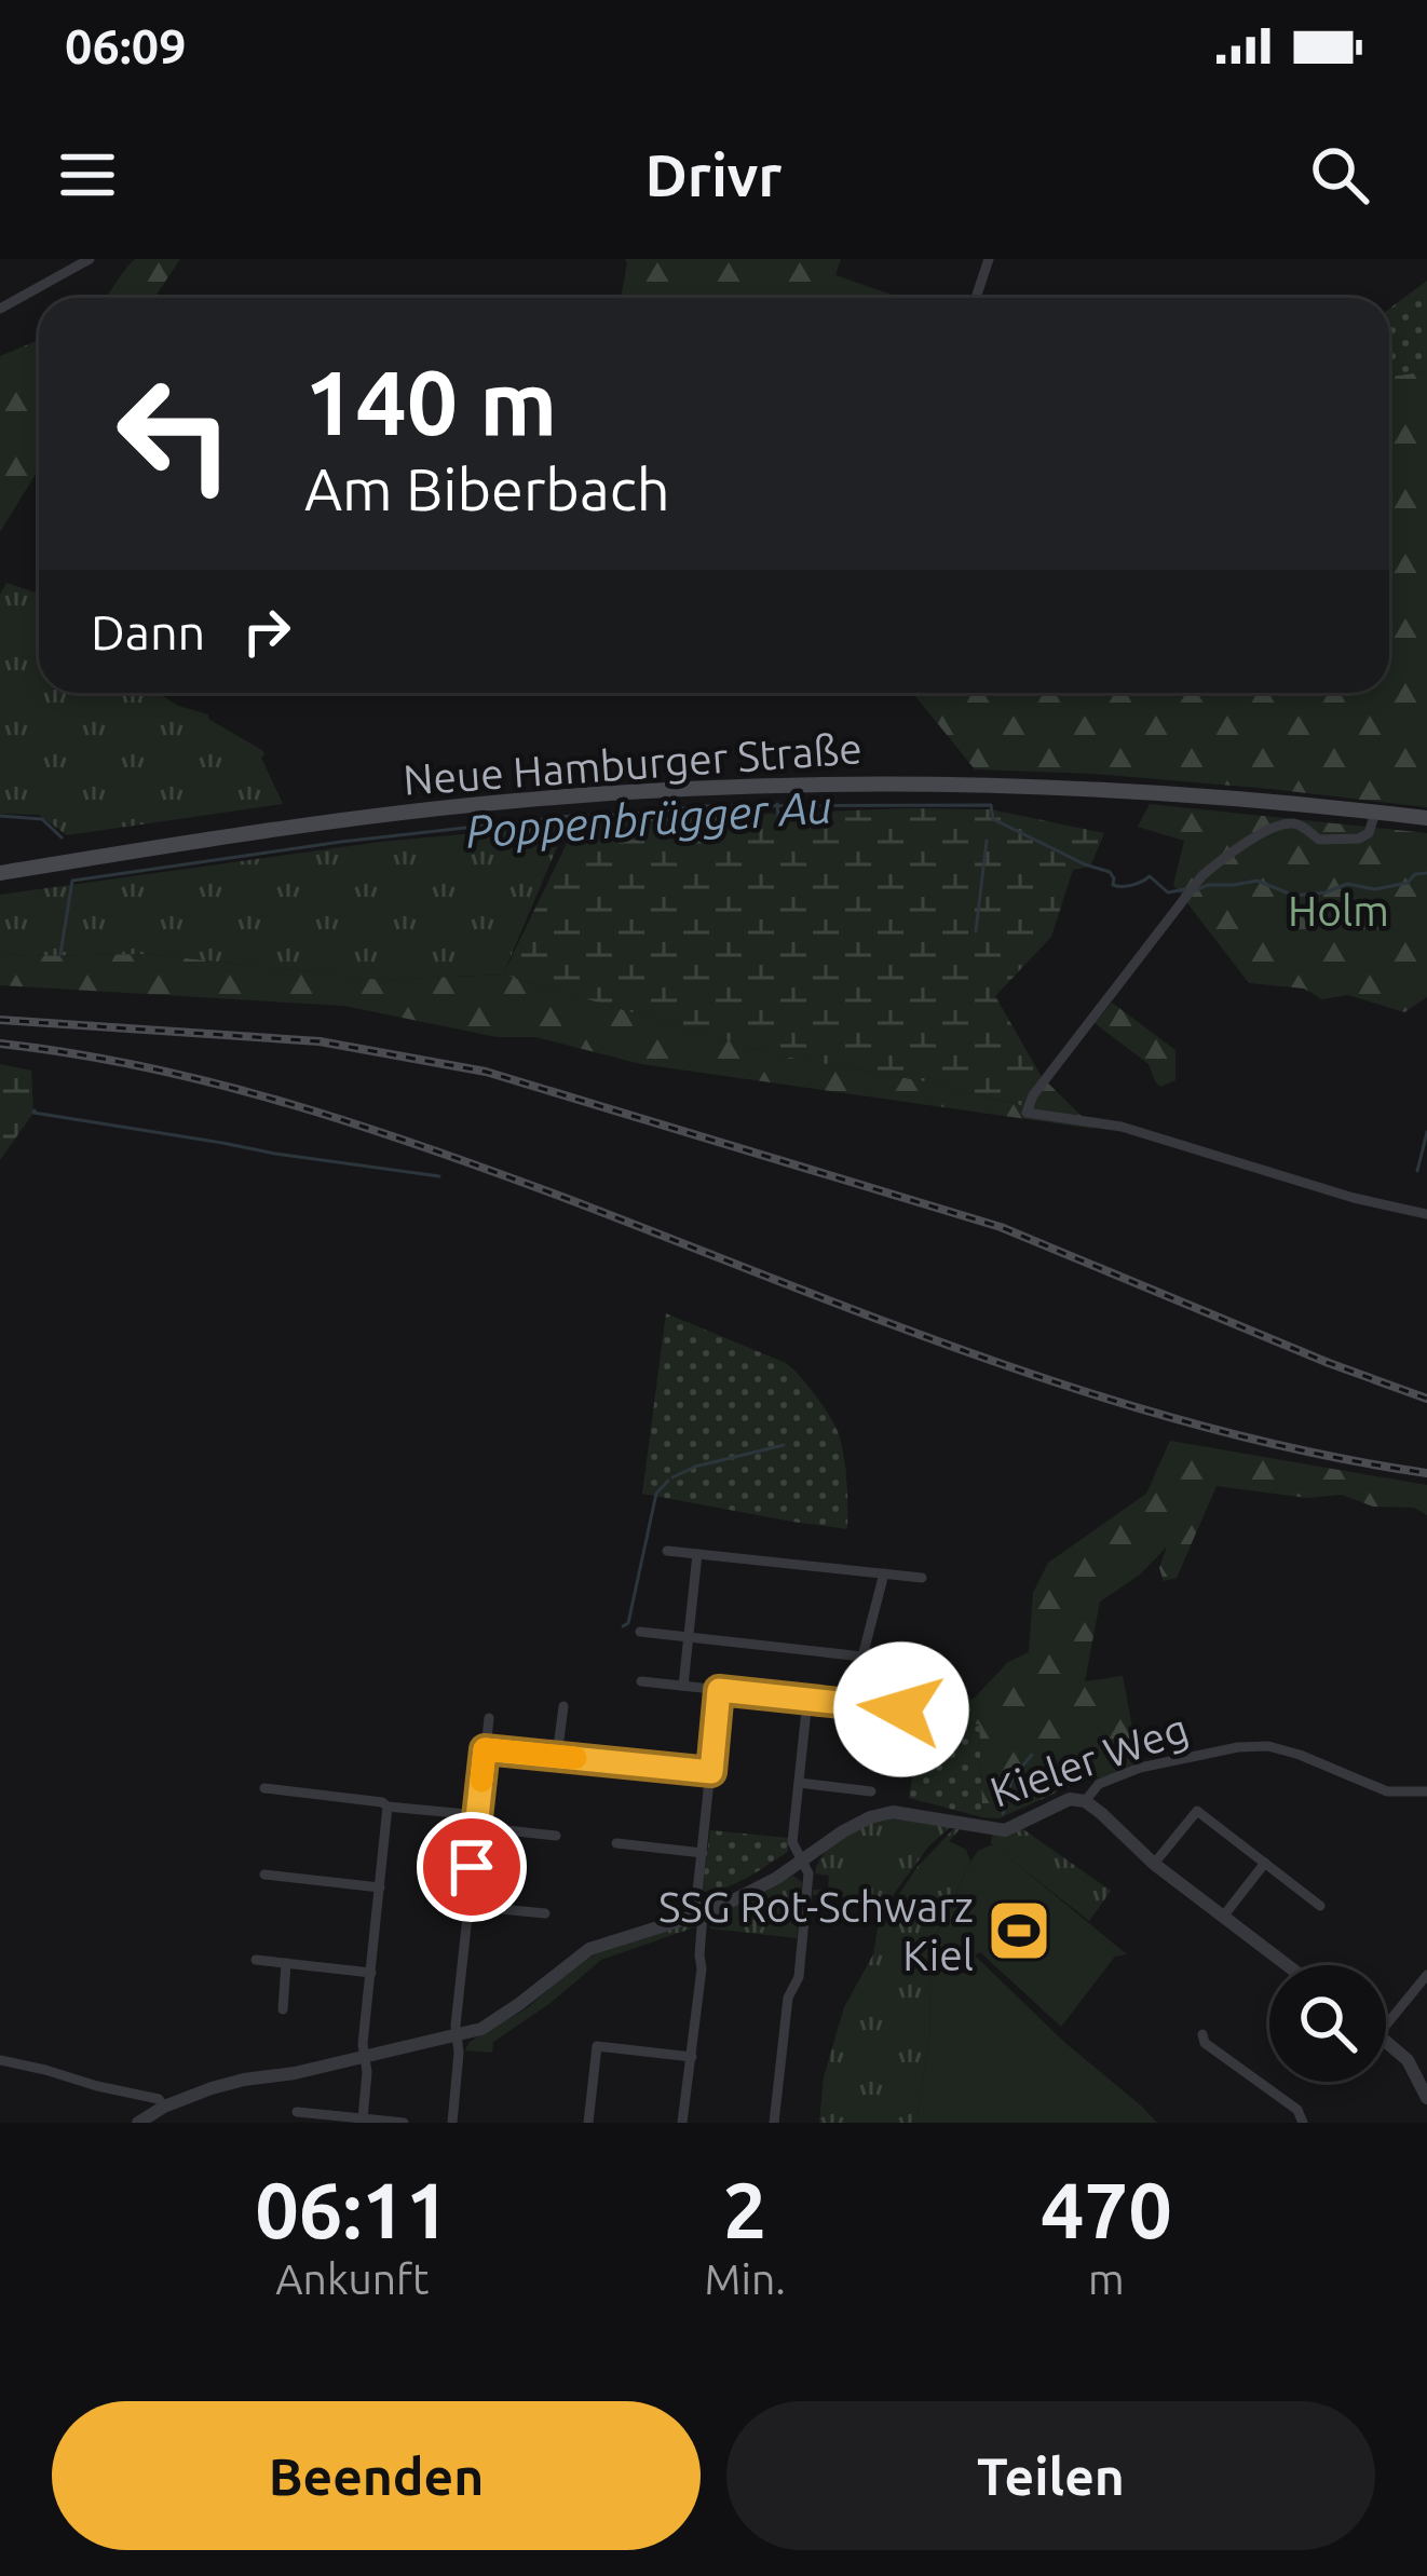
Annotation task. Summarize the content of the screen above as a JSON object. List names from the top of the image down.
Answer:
{
  "streets": {
    "main road": ["Neue Hamburger Straße"],
    "street": ["Kieler Weg"]
  },
  "water": ["Poppenbrügger Au"],
  "parks": ["Holm"],
  "places": {
    "sports": ["SSG Rot-Schwarz Kiel"]
  },
  "page": {
    "status": "06:09",
    "header": "Drivr",
    "turn": ["140 m", "Am Biberbach"],
    "then": "Dann",
    "eta": [
      "06:11",
      "Ankunft",
      "2",
      "Min.",
      "470",
      "m"
    ],
    "buttons": ["Beenden", "Teilen"]
  }
}
